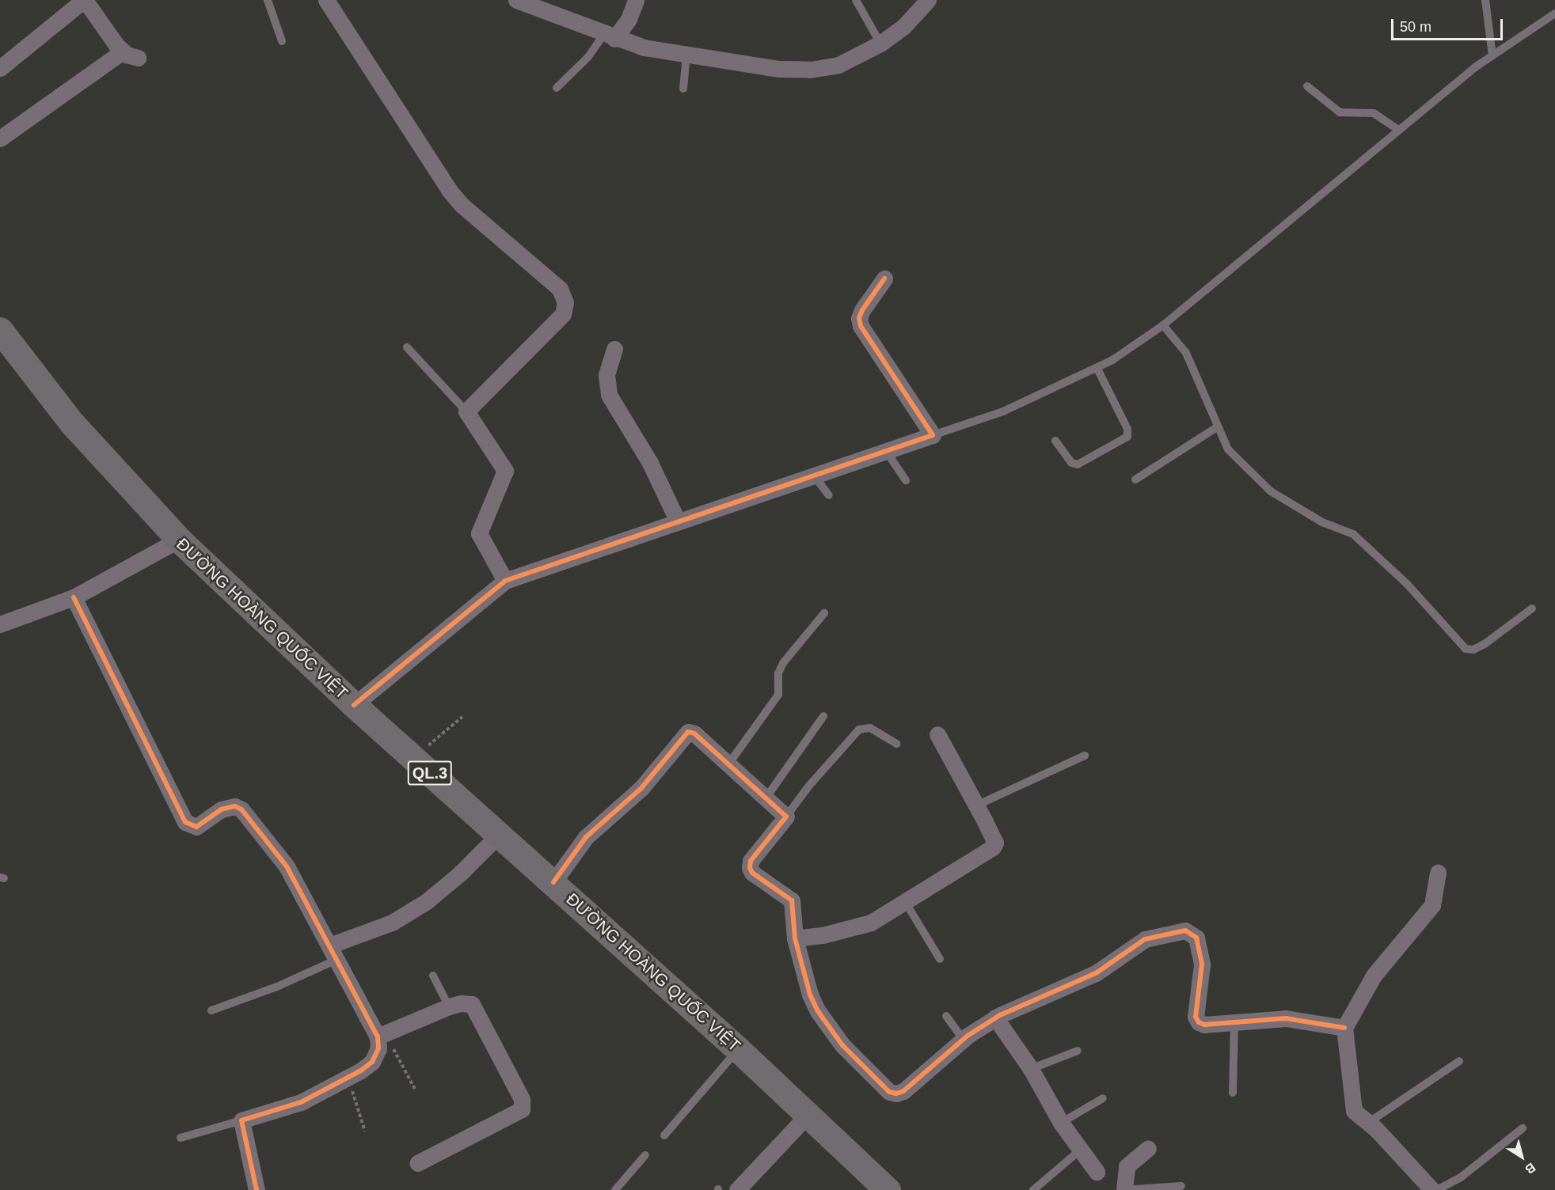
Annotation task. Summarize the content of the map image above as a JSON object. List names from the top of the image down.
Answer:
{
  "streets": {
    "highway": ["ĐƯỜNG HOÀNG QUỐC VIỆT", "QL.3"]
  },
  "scale_bar": "50 m",
  "north": "bottom right"
}
